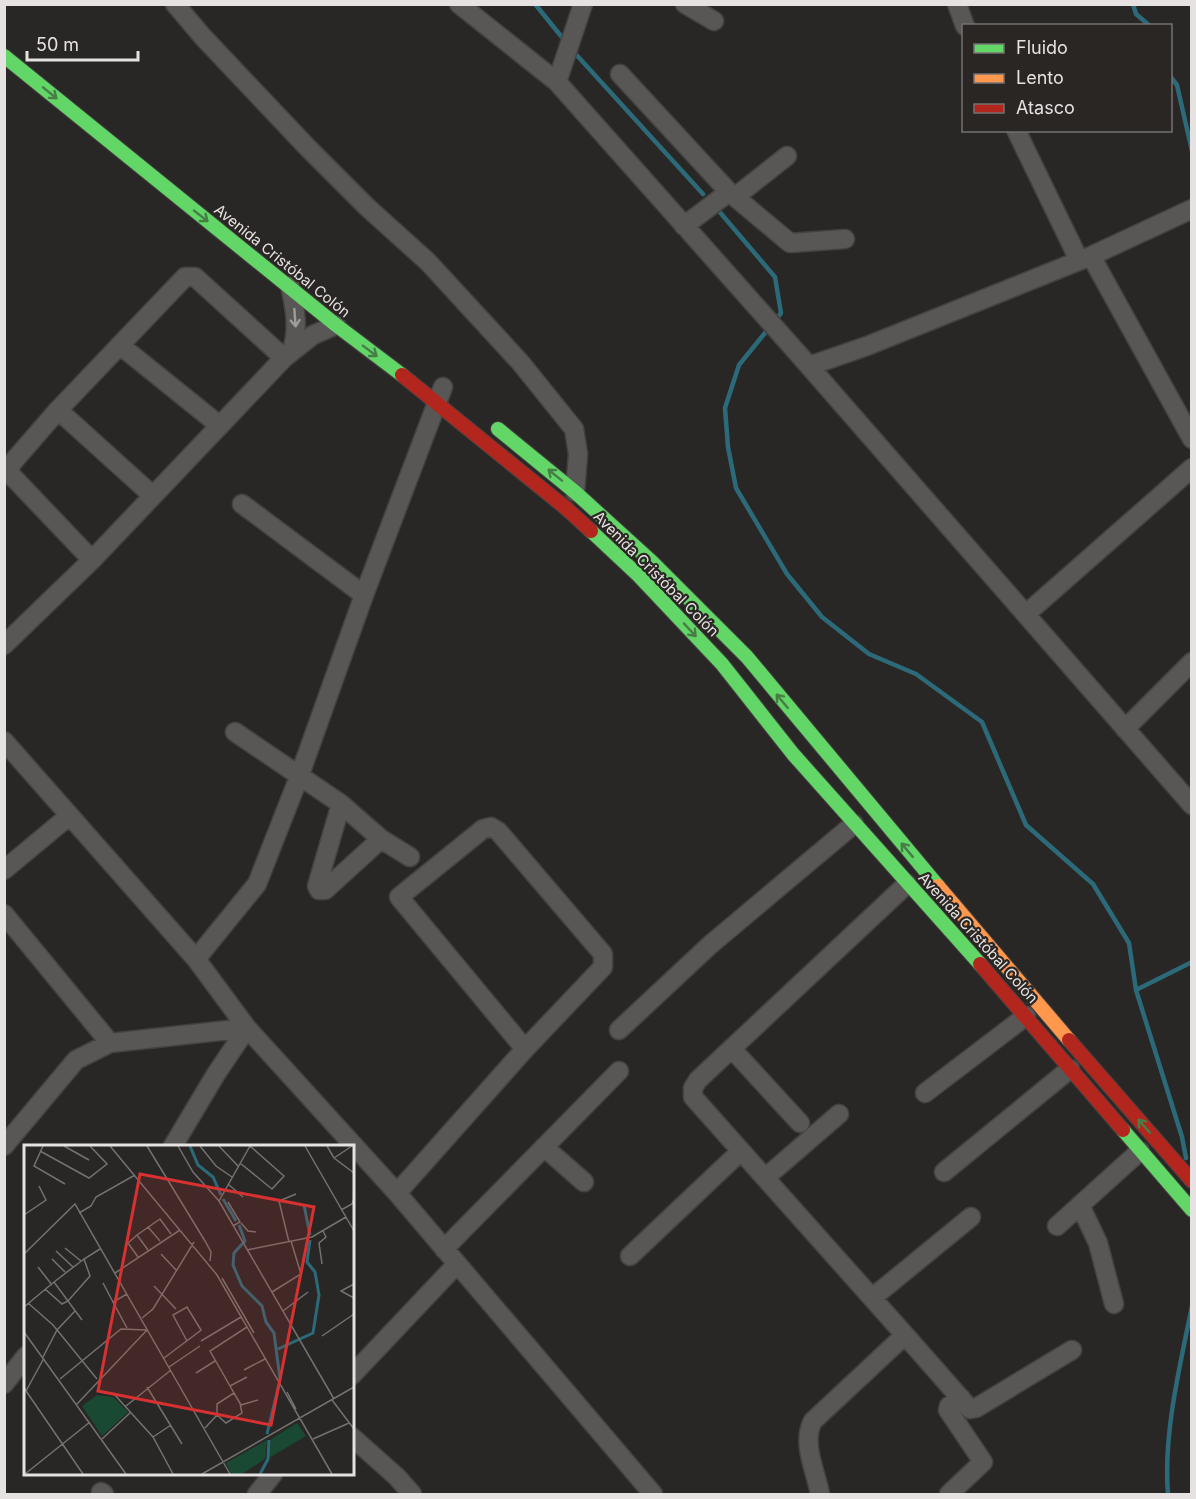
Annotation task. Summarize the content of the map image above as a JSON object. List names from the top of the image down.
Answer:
{
  "streets": {
    "street": ["Avenida Cristóbal Colón"]
  },
  "legend": ["Fluido", "Lento", "Atasco"],
  "scale_bar": "50 m"
}
